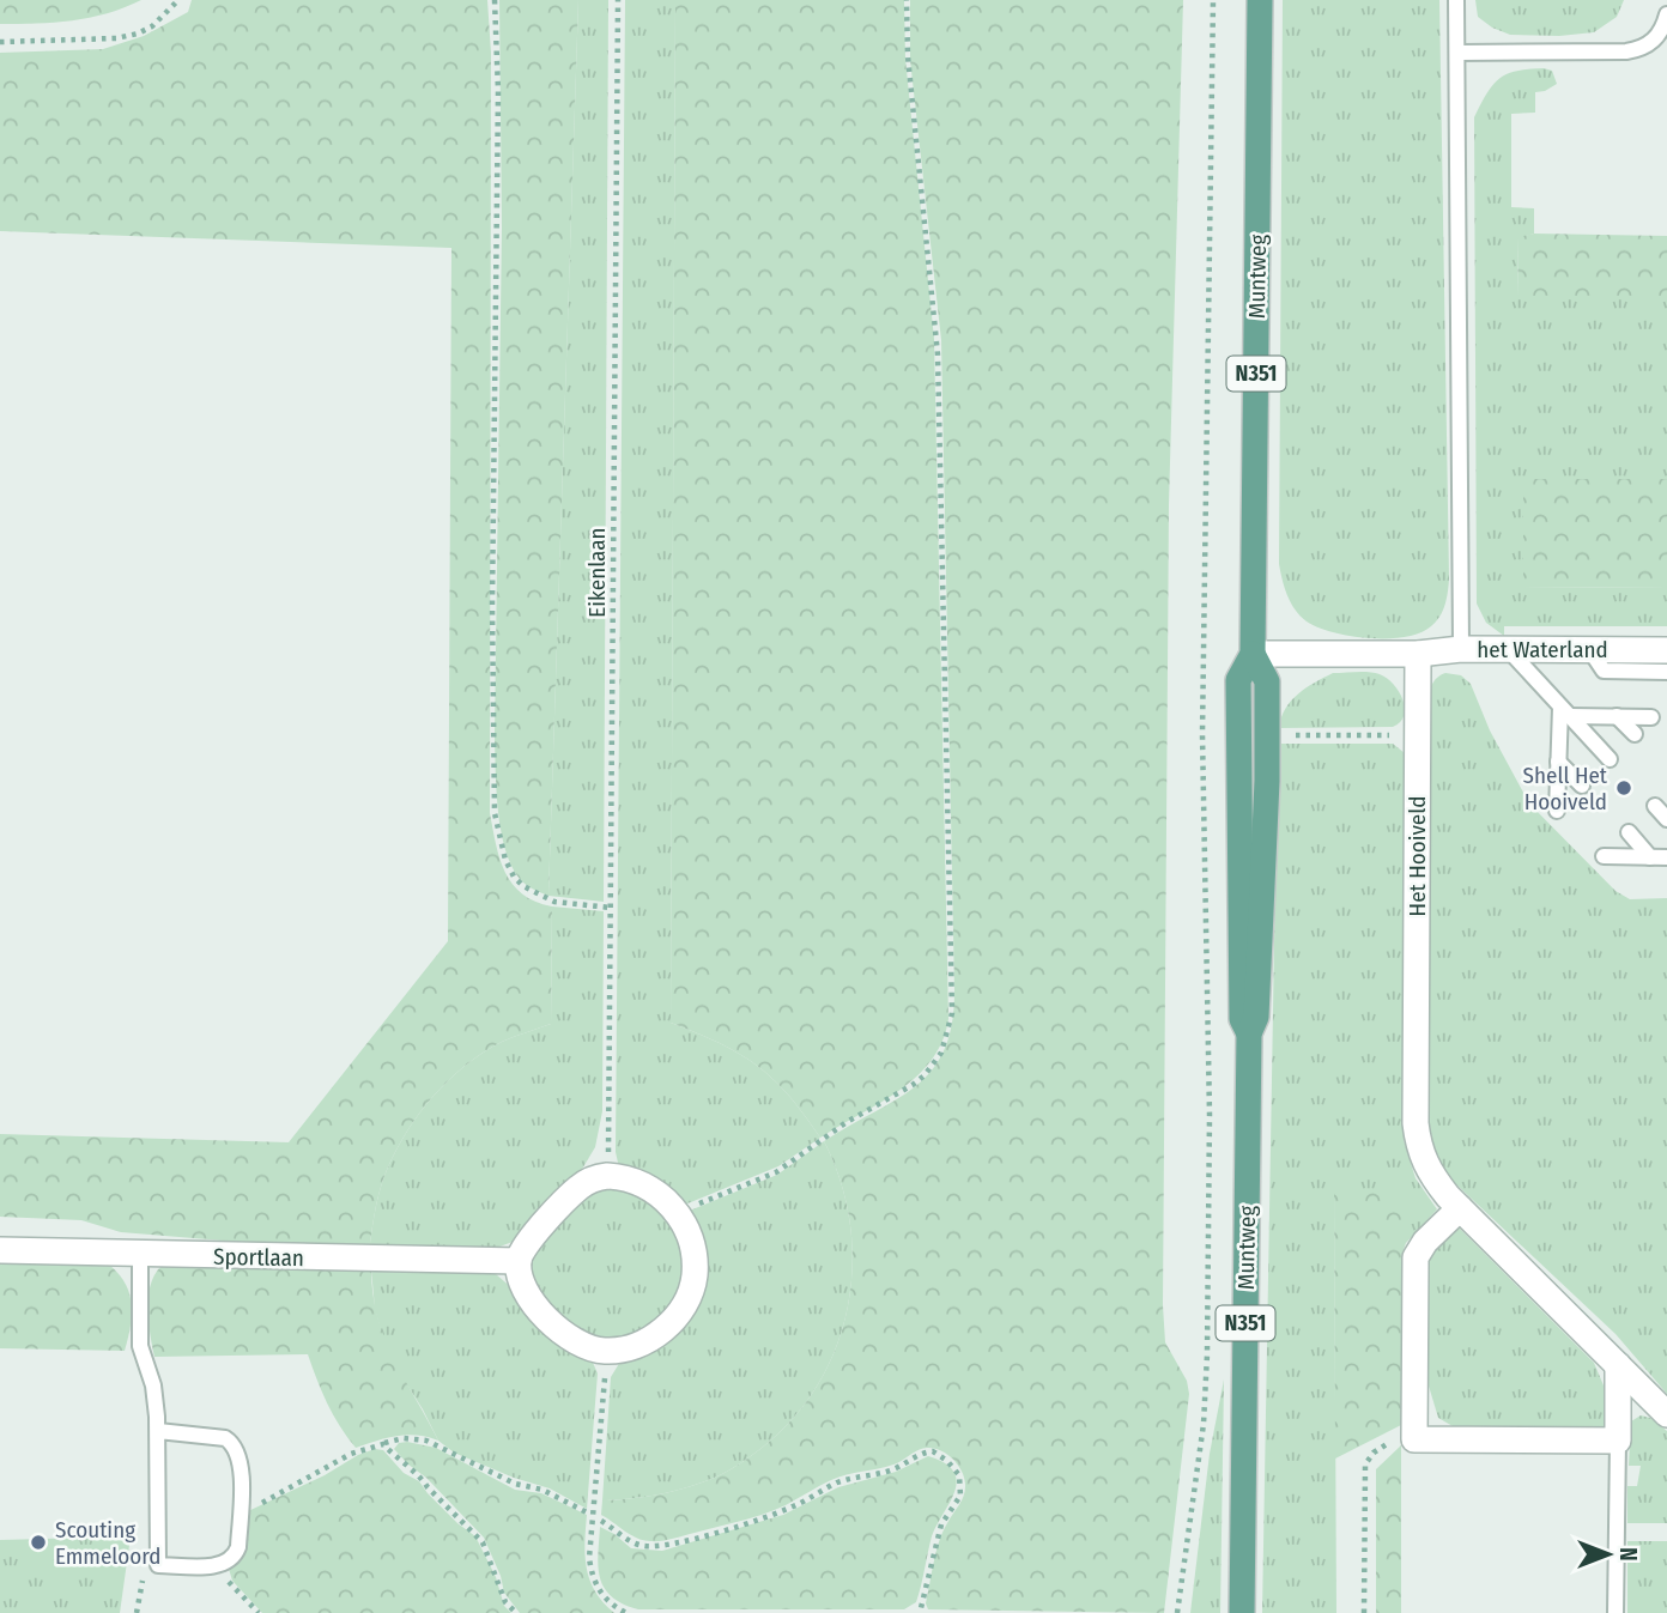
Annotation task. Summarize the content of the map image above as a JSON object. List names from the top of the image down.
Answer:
{
  "streets": {
    "main road": ["Muntweg", "N351"],
    "street": ["het Waterland", "Het Hooiveld", "Sportlaan"],
    "path": ["Eikenlaan"]
  },
  "crossings": [
    ["het Waterland", "Het Hooiveld"]
  ],
  "places": ["Shell Het Hooiveld", "Scouting Emmeloord"],
  "north": "right"
}
